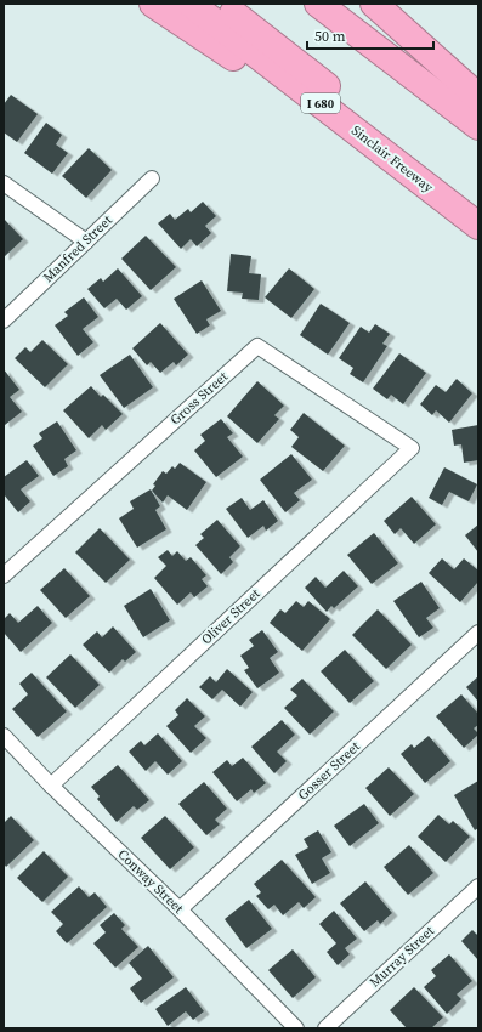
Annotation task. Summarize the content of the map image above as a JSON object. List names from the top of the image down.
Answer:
{
  "streets": {
    "highway": ["I 680", "Sinclair Freeway"],
    "street": [
      "Manfred Street",
      "Gross Street",
      "Oliver Street",
      "Gosser Street",
      "Conway Street",
      "Murray Street"
    ]
  },
  "crossings": [
    ["Gross Street", "Oliver Street"],
    ["Oliver Street", "Conway Street"],
    ["Gosser Street", "Conway Street"]
  ],
  "scale_bar": "50 m"
}
